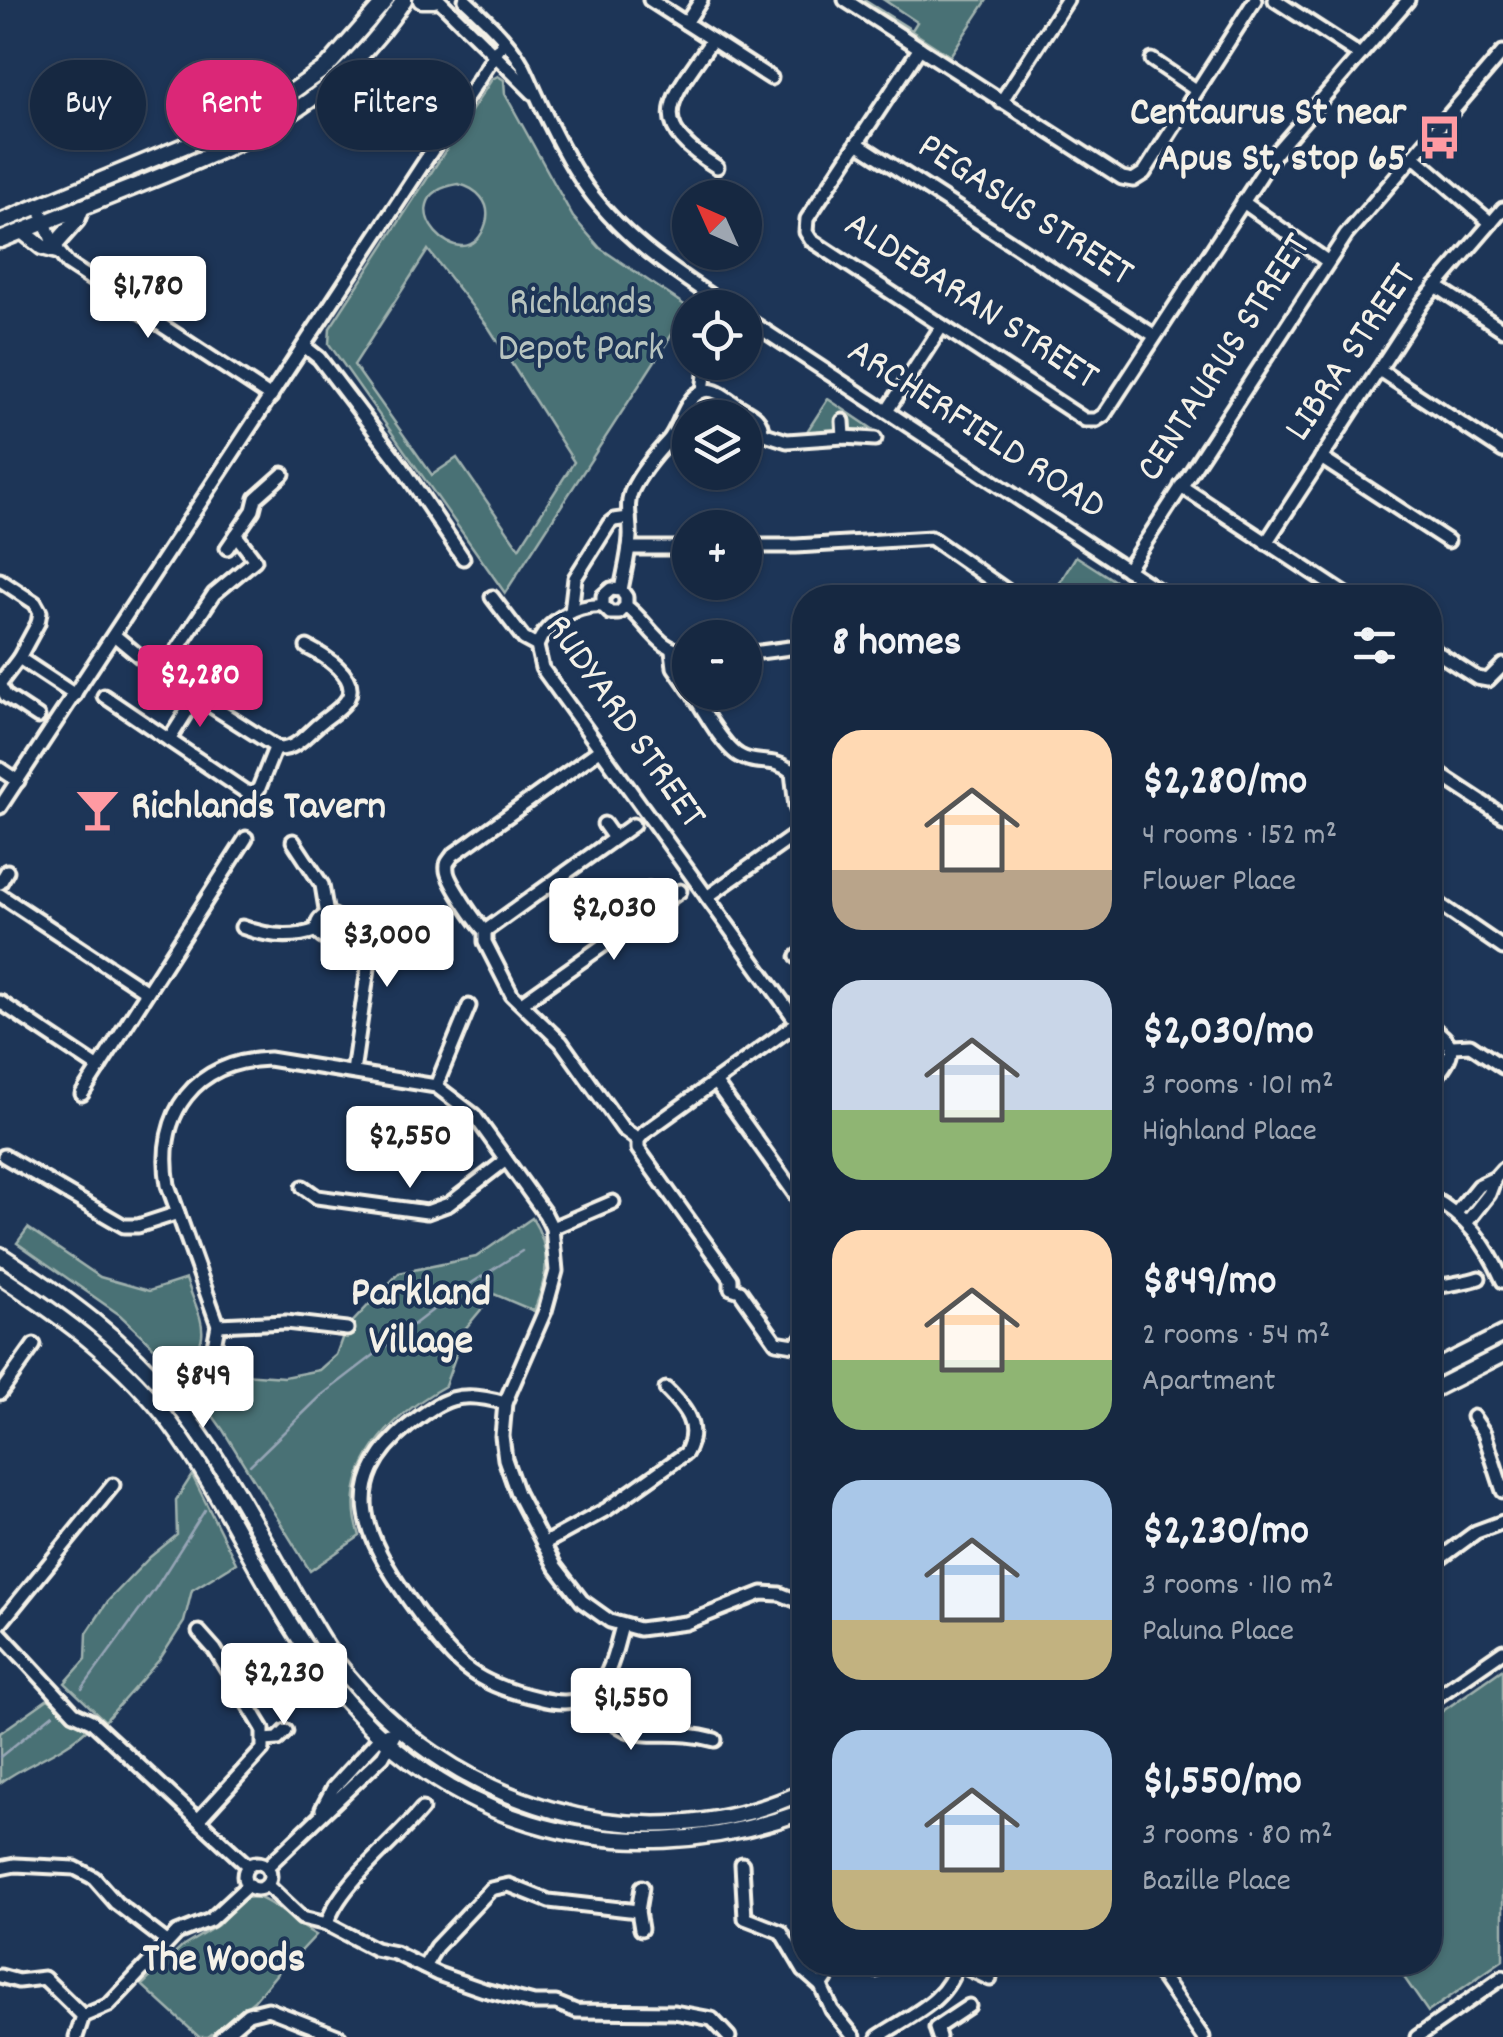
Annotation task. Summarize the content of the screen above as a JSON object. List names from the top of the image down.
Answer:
{
  "streets": {
    "street": [
      "PEGASUS STREET",
      "ALDEBARAN STREET",
      "LIBRA STREET",
      "CENTAURUS STREET",
      "ARCHERFIELD ROAD",
      "RUDYARD STREET"
    ]
  },
  "crossings": [
    ["PEGASUS STREET", "ALDEBARAN STREET"],
    ["CENTAURUS STREET", "ARCHERFIELD ROAD"]
  ],
  "districts": ["Parkland Village", "The Woods"],
  "parks": ["Richlands Depot Park"],
  "places": {
    "bus stop": ["Centaurus St near Apus St, stop 65"],
    "bar": ["Richlands Tavern"]
  },
  "north": "top left",
  "page": {
    "chip": ["Buy", "Rent", "Filters"],
    "map_buttons": ["+", "−"],
    "price": [
      "$1,780",
      "$2,280",
      "$2,030",
      "$3,000",
      "$2,550",
      "$849",
      "$2,230",
      "$1,550"
    ],
    "heading": "8 homes",
    "list": [
      {
        "name": "$2,280/mo",
        "note": "4 rooms · 152 m² · Flower Place"
      },
      {
        "name": "$2,030/mo",
        "note": "3 rooms · 101 m² · Highland Place"
      },
      {
        "name": "$849/mo",
        "note": "2 rooms · 54 m² · Apartment"
      },
      {
        "name": "$2,230/mo",
        "note": "3 rooms · 110 m² · Paluna Place"
      },
      {
        "name": "$1,550/mo",
        "note": "3 rooms · 80 m² · Bazille Place"
      }
    ]
  }
}
